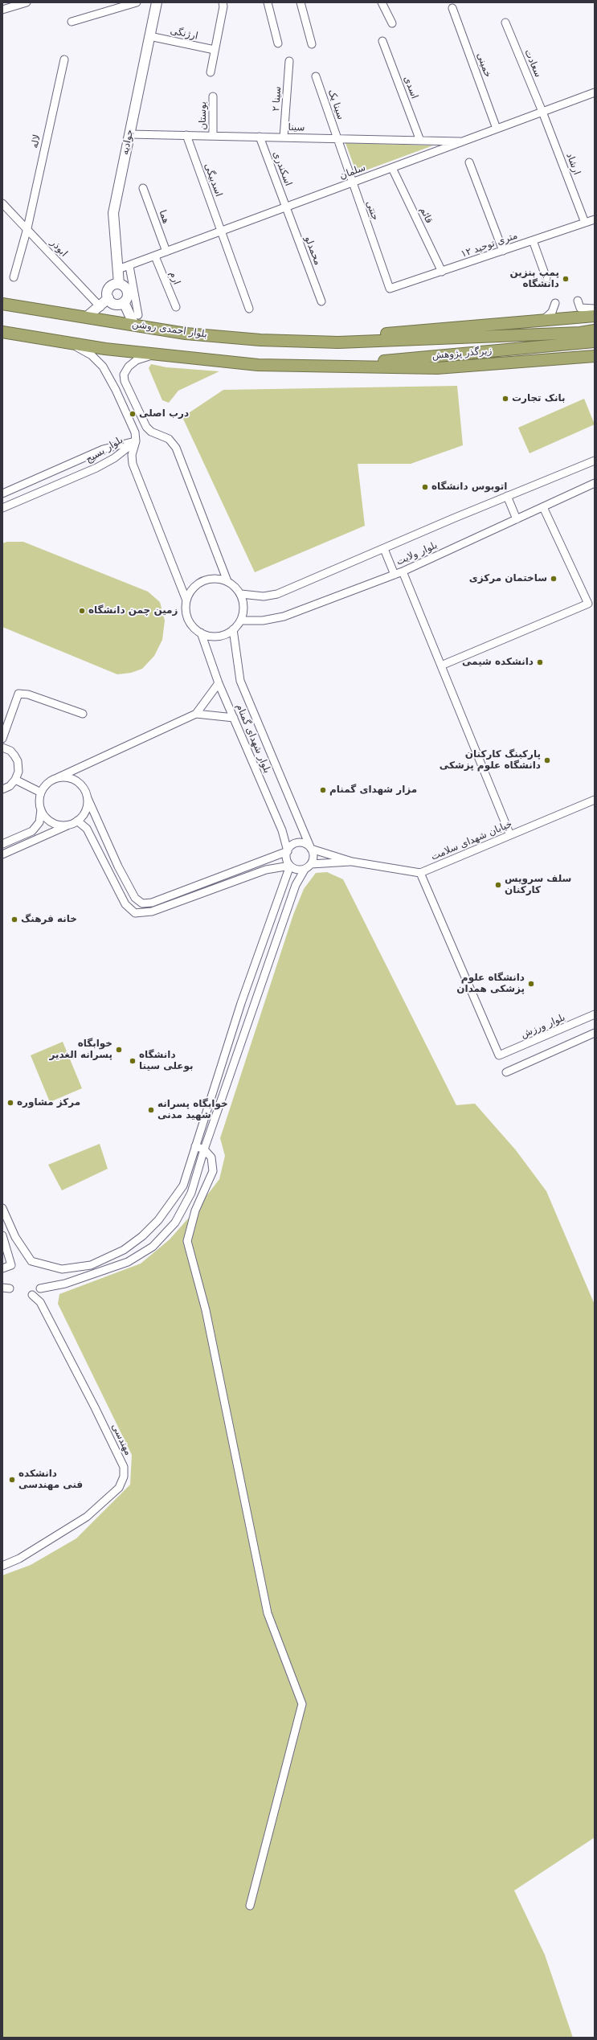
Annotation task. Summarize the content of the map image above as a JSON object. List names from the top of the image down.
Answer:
{
  "streets": {
    "highway": ["بلوار احمدی روشن", "زیرگذر پژوهش"],
    "main road": ["جوادیه"],
    "street": [
      "ارژنگی",
      "سعادت",
      "خمینی",
      "اسدی",
      "سینا ۲",
      "سینا یک",
      "بوستان",
      "سینا",
      "لاله",
      "ارشاد",
      "اسکندری",
      "سلمان",
      "اسدبیگی",
      "جنتی",
      "قائم",
      "هما",
      "۱۲ متری توحید",
      "ابوذر",
      "محمدلو",
      "ارم",
      "بلوار بسیج",
      "بلوار ولایت",
      "بلوار شهدای گمنام",
      "خیابان شهدای سلامت",
      "بلوار ورزش",
      "مهندسی"
    ]
  },
  "crossings": [
    ["ارژنگی", "جوادیه"],
    ["سعادت", "ارشاد"],
    ["سعادت", "سلمان"],
    ["خمینی", "سلمان"],
    ["اسدی", "سینا"],
    ["سینا ۲", "سینا"],
    ["سینا یک", "سینا"],
    ["سینا یک", "جنتی"],
    ["بوستان", "سینا"],
    ["سینا", "جوادیه"],
    ["سینا", "اسکندری"],
    ["سینا", "سلمان"],
    ["سینا", "اسدبیگی"],
    ["سینا", "جنتی"],
    ["لاله", "ابوذر"],
    ["جوادیه", "سلمان"],
    ["ارشاد", "سلمان"],
    ["ارشاد", "۱۲ متری توحید"],
    ["اسکندری", "سلمان"],
    ["اسکندری", "محمدلو"],
    ["سلمان", "اسدبیگی"],
    ["سلمان", "جنتی"],
    ["سلمان", "قائم"],
    ["سلمان", "هما"],
    ["سلمان", "محمدلو"],
    ["سلمان", "ارم"],
    ["جنتی", "۱۲ متری توحید"],
    ["قائم", "۱۲ متری توحید"],
    ["بلوار احمدی روشن", "زیرگذر پژوهش"],
    ["بلوار ولایت", "بلوار شهدای گمنام"],
    ["خیابان شهدای سلامت", "بلوار ورزش"]
  ],
  "places": [
    "پمپ بنزین دانشگاه",
    "بانک تجارت",
    "درب اصلی",
    "اتوبوس دانشگاه",
    "ساختمان مرکزی",
    "زمین چمن دانشگاه",
    "دانشکده شیمی",
    "پارکینگ کارکنان دانشگاه علوم پزشکی",
    "مزار شهدای گمنام",
    "سلف سرویس کارکنان",
    "خانه فرهنگ",
    "دانشگاه علوم پزشکی همدان",
    "خوابگاه پسرانه الغدیر",
    "دانشگاه بوعلی سینا",
    "مرکز مشاوره",
    "خوابگاه پسرانه شهید مدنی",
    "دانشکده فنی مهندسی"
  ]
}
